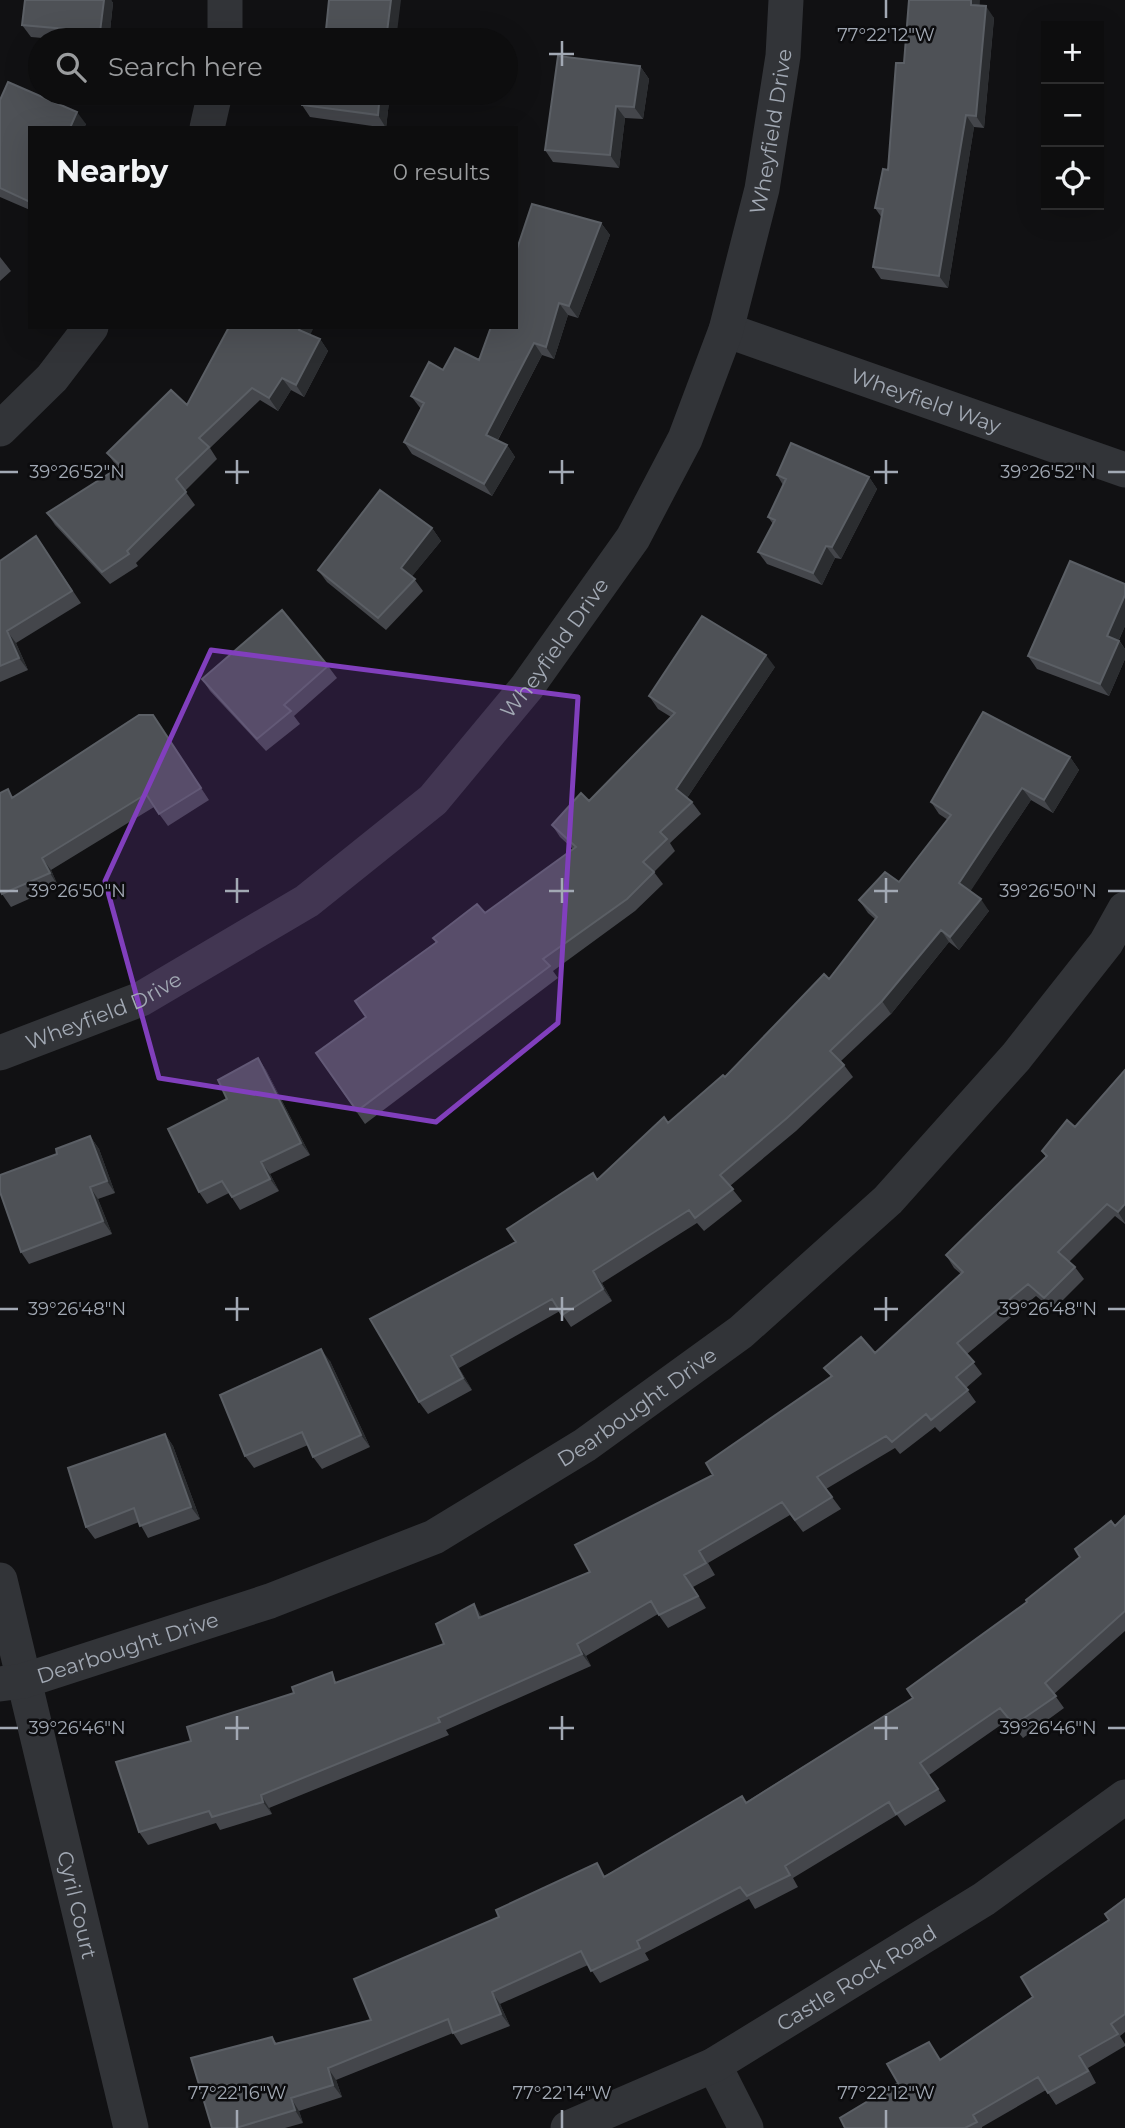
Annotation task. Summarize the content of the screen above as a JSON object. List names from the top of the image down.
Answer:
{
  "streets": {
    "street": [
      "Wheyfield Drive",
      "Wheyfield Way",
      "Dearbought Drive",
      "Cyril Court",
      "Castle Rock Road"
    ]
  },
  "crossings": [
    ["Wheyfield Drive", "Wheyfield Way"],
    ["Dearbought Drive", "Cyril Court"]
  ],
  "page": {
    "map_buttons": ["+", "−"],
    "search": "Search here",
    "heading": ["Nearby", "0 results"]
  },
  "coordinates": [
    "77°22'12\"W",
    "39°26'52\"N",
    "39°26'50\"N",
    "39°26'48\"N",
    "39°26'46\"N",
    "77°22'16\"W",
    "77°22'14\"W"
  ]
}
